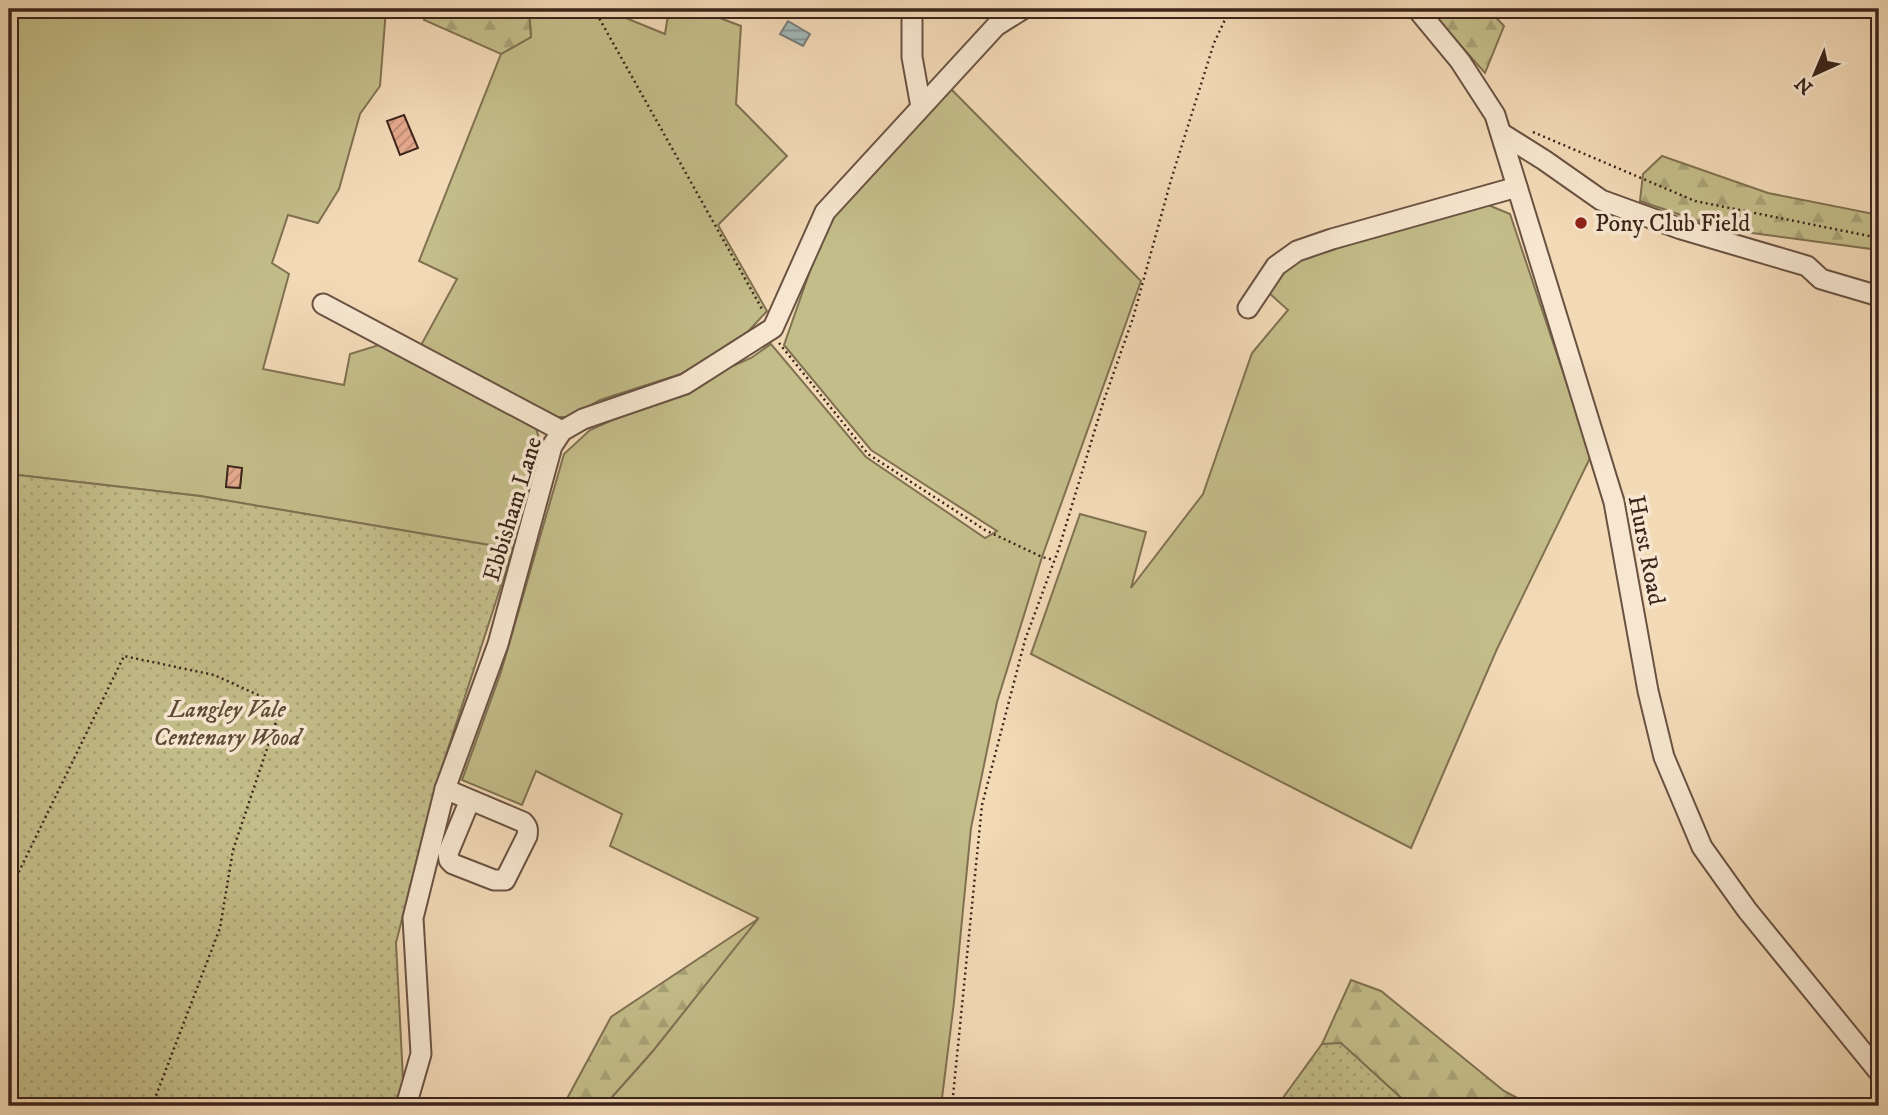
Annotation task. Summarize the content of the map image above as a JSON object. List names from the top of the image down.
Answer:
{
  "streets": {
    "street": ["Ebbisham Lane", "Hurst Road"]
  },
  "parks": ["Langley Vale Centenary Wood"],
  "places": ["Pony Club Field"],
  "north": "bottom left"
}
